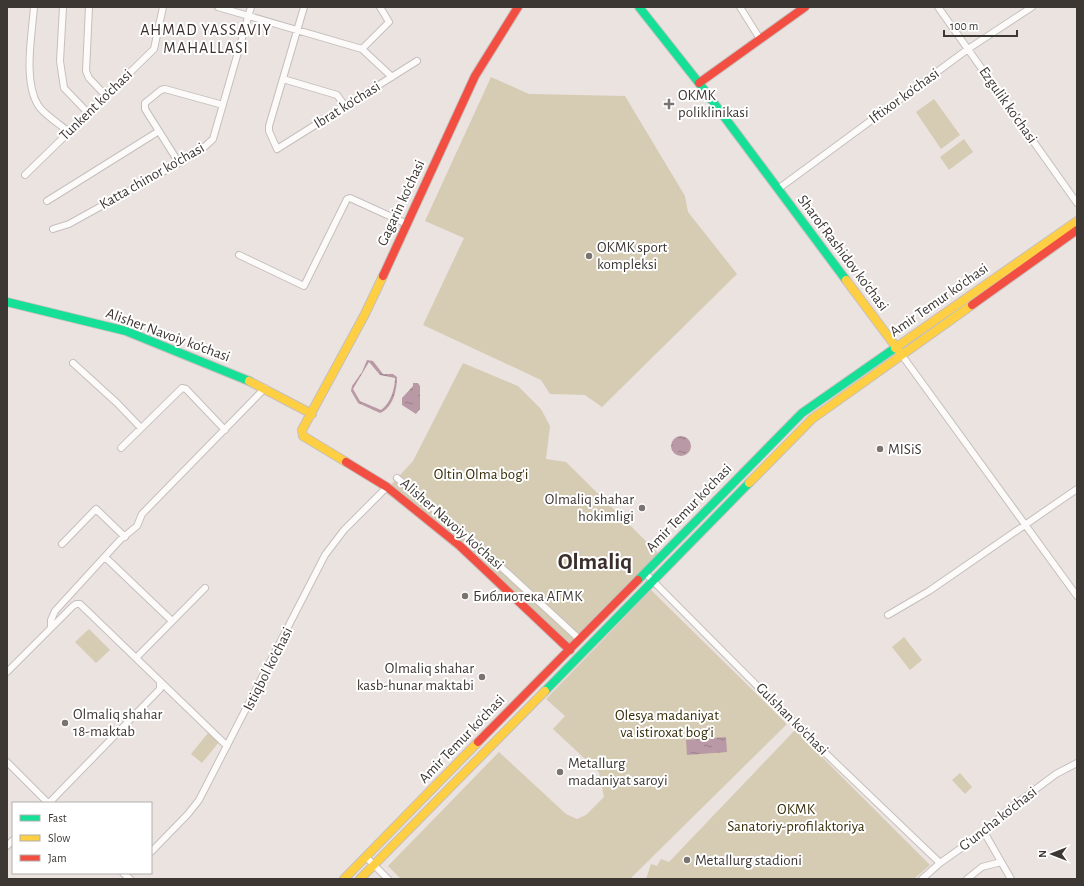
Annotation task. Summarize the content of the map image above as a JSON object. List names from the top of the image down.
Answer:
{
  "streets": {
    "main road": [
      "Gagarin ko'chasi",
      "Sharof Rashidov ko'chasi",
      "Amir Temur ko'chasi",
      "Alisher Navoiy ko'chasi"
    ],
    "street": [
      "Iftixor ko'chasi",
      "Tunkent ko'chasi",
      "Ibrat ko'chasi",
      "Ezgulik ko'chasi",
      "Katta chinor ko'chasi",
      "Istiqbol ko'chasi",
      "Gulshan ko'chasi",
      "G‘uncha ko'chasi"
    ]
  },
  "crossings": [
    ["Iftixor ko'chasi", "Ezgulik ko'chasi"],
    ["Iftixor ko'chasi", "Sharof Rashidov ko'chasi"],
    ["Gagarin ko'chasi", "Alisher Navoiy ko'chasi"],
    ["Sharof Rashidov ko'chasi", "Amir Temur ko'chasi"],
    ["Amir Temur ko'chasi", "Alisher Navoiy ko'chasi"],
    ["Amir Temur ko'chasi", "Gulshan ko'chasi"],
    ["Alisher Navoiy ko'chasi", "Istiqbol ko'chasi"],
    ["Gulshan ko'chasi", "G‘uncha ko'chasi"]
  ],
  "districts": ["AHMAD YASSAVIY MAHALLASI", "Olmaliq"],
  "parks": ["Oltin Olma bog'i", "Olesya madaniyat va istiroxat bog'i", "OKMK Sanatoriy-profilaktoriya"],
  "places": {
    "health": ["OKMK poliklinikasi"],
    "other": [
      "OKMK sport kompleksi",
      "MISiS",
      "Olmaliq shahar hokimligi",
      "Библиотека АГМК",
      "Olmaliq shahar kasb-hunar maktabi",
      "Olmaliq shahar 18-maktab",
      "Metallurg madaniyat saroyi",
      "Metallurg stadioni"
    ]
  },
  "legend": ["Fast", "Slow", "Jam"],
  "scale_bar": "100 m",
  "north": "left"
}
